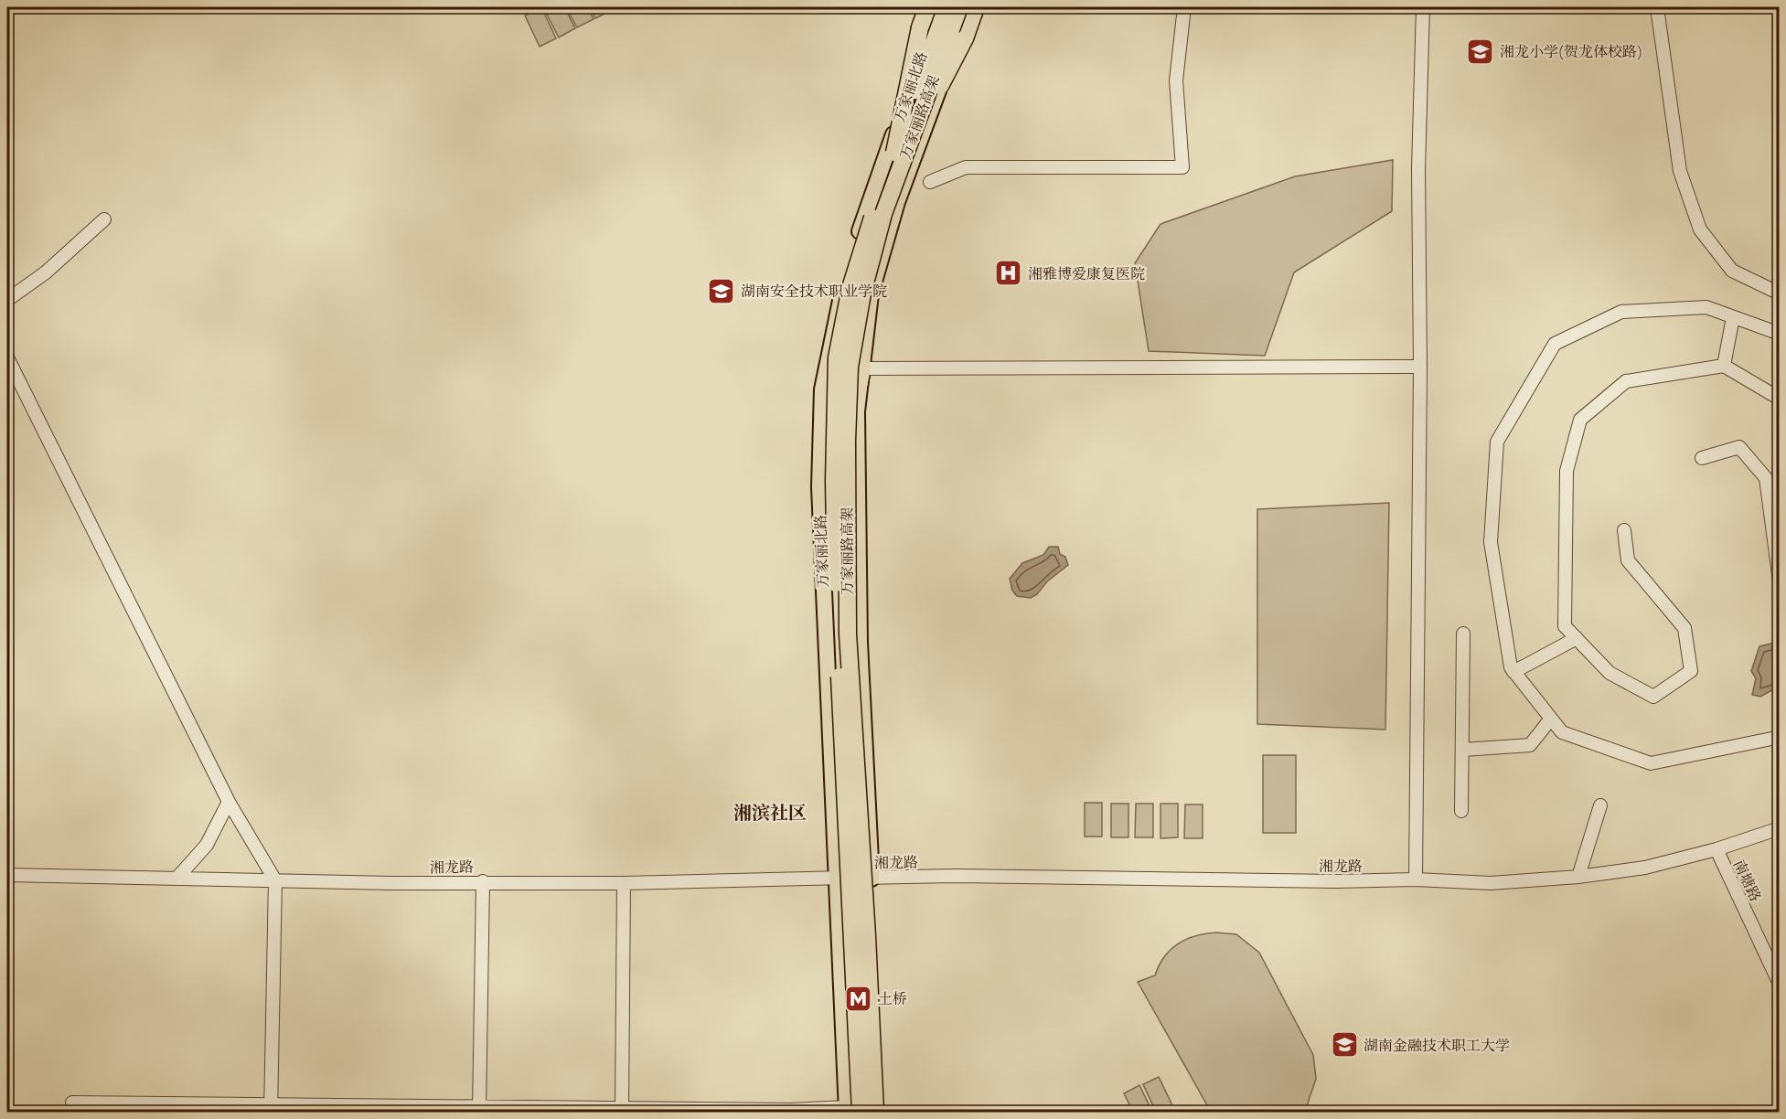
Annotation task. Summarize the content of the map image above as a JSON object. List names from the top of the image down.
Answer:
{
  "streets": {
    "highway": ["万家丽路高架"],
    "main road": ["万家丽北路"],
    "street": ["湘龙路", "南塘路"]
  },
  "crossings": [
    ["万家丽北路", "万家丽路高架"],
    ["万家丽北路", "湘龙路"],
    ["湘龙路", "南塘路"]
  ],
  "districts": ["湘滨社区"],
  "places": {
    "school or university": ["湘龙小学(贺龙体校路)", "湖南安全技术职业学院", "湖南金融技术职工大学"],
    "hospital": ["湘雅博爱康复医院"],
    "metro station": ["土桥"]
  }
}
